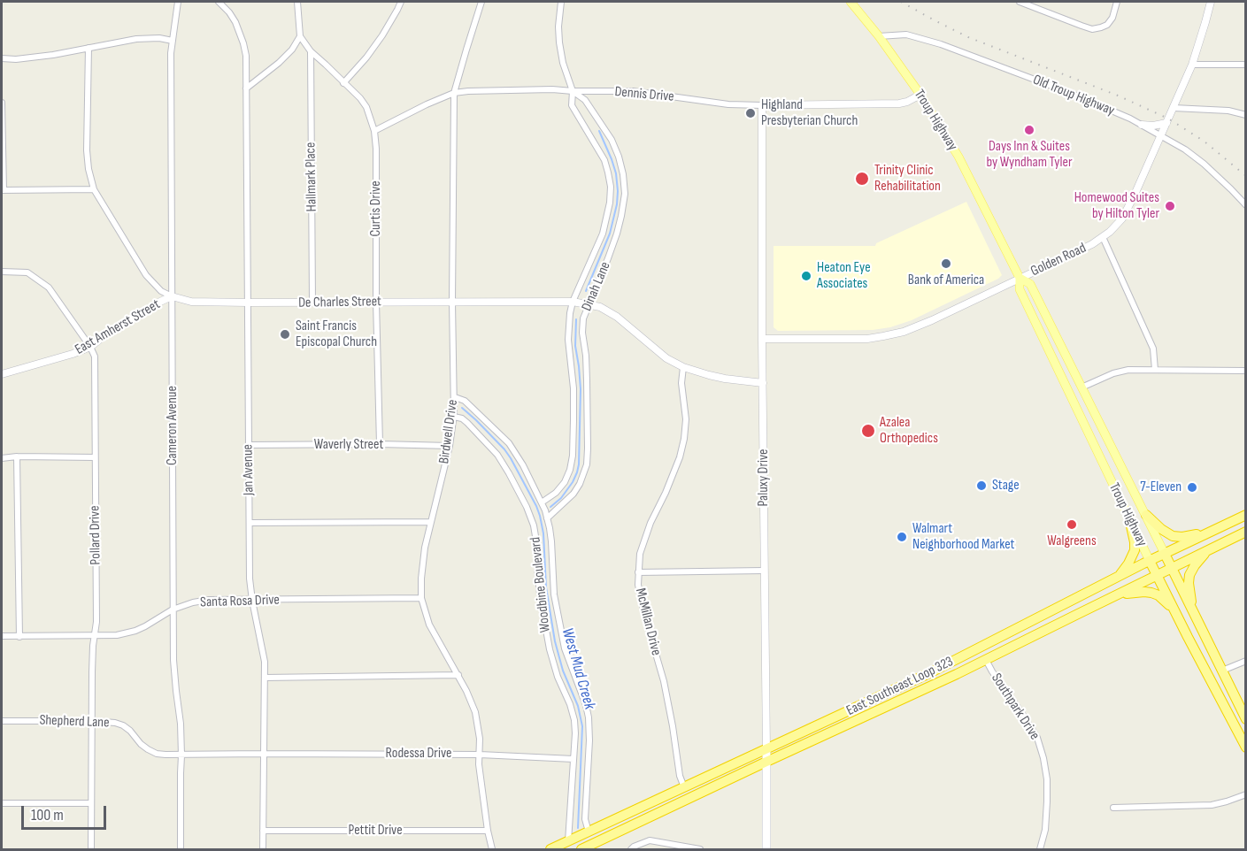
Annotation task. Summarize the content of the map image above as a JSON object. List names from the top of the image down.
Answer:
{
  "streets": {
    "highway": ["Troup Highway", "East Southeast Loop 323"],
    "main road": ["Paluxy Drive"],
    "street": [
      "Dennis Drive",
      "Old Troup Highway",
      "Hallmark Place",
      "Curtis Drive",
      "Golden Road",
      "Dinah Lane",
      "De Charles Street",
      "East Amherst Street",
      "Cameron Avenue",
      "Birdwell Drive",
      "Waverly Street",
      "Jan Avenue",
      "Pollard Drive",
      "Woodbine Boulevard",
      "Santa Rosa Drive",
      "McMillan Drive",
      "Southpark Drive",
      "Shepherd Lane",
      "Rodessa Drive",
      "Pettit Drive"
    ]
  },
  "crossings": [
    ["Dennis Drive", "Troup Highway"],
    ["Dennis Drive", "Curtis Drive"],
    ["Dennis Drive", "Dinah Lane"],
    ["Dennis Drive", "Birdwell Drive"],
    ["Dennis Drive", "Paluxy Drive"],
    ["Old Troup Highway", "Troup Highway"],
    ["Old Troup Highway", "Golden Road"],
    ["Troup Highway", "Golden Road"],
    ["Troup Highway", "East Southeast Loop 323"],
    ["Hallmark Place", "Curtis Drive"],
    ["Hallmark Place", "De Charles Street"],
    ["Curtis Drive", "De Charles Street"],
    ["Curtis Drive", "Waverly Street"],
    ["Golden Road", "Paluxy Drive"],
    ["Dinah Lane", "De Charles Street"],
    ["Dinah Lane", "Woodbine Boulevard"],
    ["De Charles Street", "East Amherst Street"],
    ["De Charles Street", "Cameron Avenue"],
    ["De Charles Street", "Birdwell Drive"],
    ["De Charles Street", "Jan Avenue"],
    ["De Charles Street", "Paluxy Drive"],
    ["De Charles Street", "McMillan Drive"],
    ["East Amherst Street", "Cameron Avenue"],
    ["East Amherst Street", "Pollard Drive"],
    ["Cameron Avenue", "Santa Rosa Drive"],
    ["Cameron Avenue", "Shepherd Lane"],
    ["Birdwell Drive", "Waverly Street"],
    ["Birdwell Drive", "Woodbine Boulevard"],
    ["Birdwell Drive", "Santa Rosa Drive"],
    ["Birdwell Drive", "Rodessa Drive"],
    ["Birdwell Drive", "Pettit Drive"],
    ["Waverly Street", "Jan Avenue"],
    ["Jan Avenue", "Santa Rosa Drive"],
    ["Jan Avenue", "Shepherd Lane"],
    ["Jan Avenue", "Rodessa Drive"],
    ["Jan Avenue", "Pettit Drive"],
    ["Paluxy Drive", "East Southeast Loop 323"],
    ["Pollard Drive", "Santa Rosa Drive"],
    ["Pollard Drive", "Shepherd Lane"],
    ["Woodbine Boulevard", "East Southeast Loop 323"],
    ["Woodbine Boulevard", "Rodessa Drive"],
    ["McMillan Drive", "East Southeast Loop 323"],
    ["East Southeast Loop 323", "Southpark Drive"],
    ["Shepherd Lane", "Rodessa Drive"]
  ],
  "water": ["West Mud Creek"],
  "places": [
    "Highland Presbyterian Church",
    "Days Inn & Suites by Wyndham Tyler",
    "Trinity Clinic Rehabilitation",
    "Homewood Suites by Hilton Tyler",
    "Bank of America",
    "Heaton Eye Associates",
    "Saint Francis Episcopal Church",
    "Azalea Orthopedics",
    "Stage",
    "7-Eleven",
    "Walgreens",
    "Walmart Neighborhood Market"
  ],
  "scale_bar": "100 m"
}
